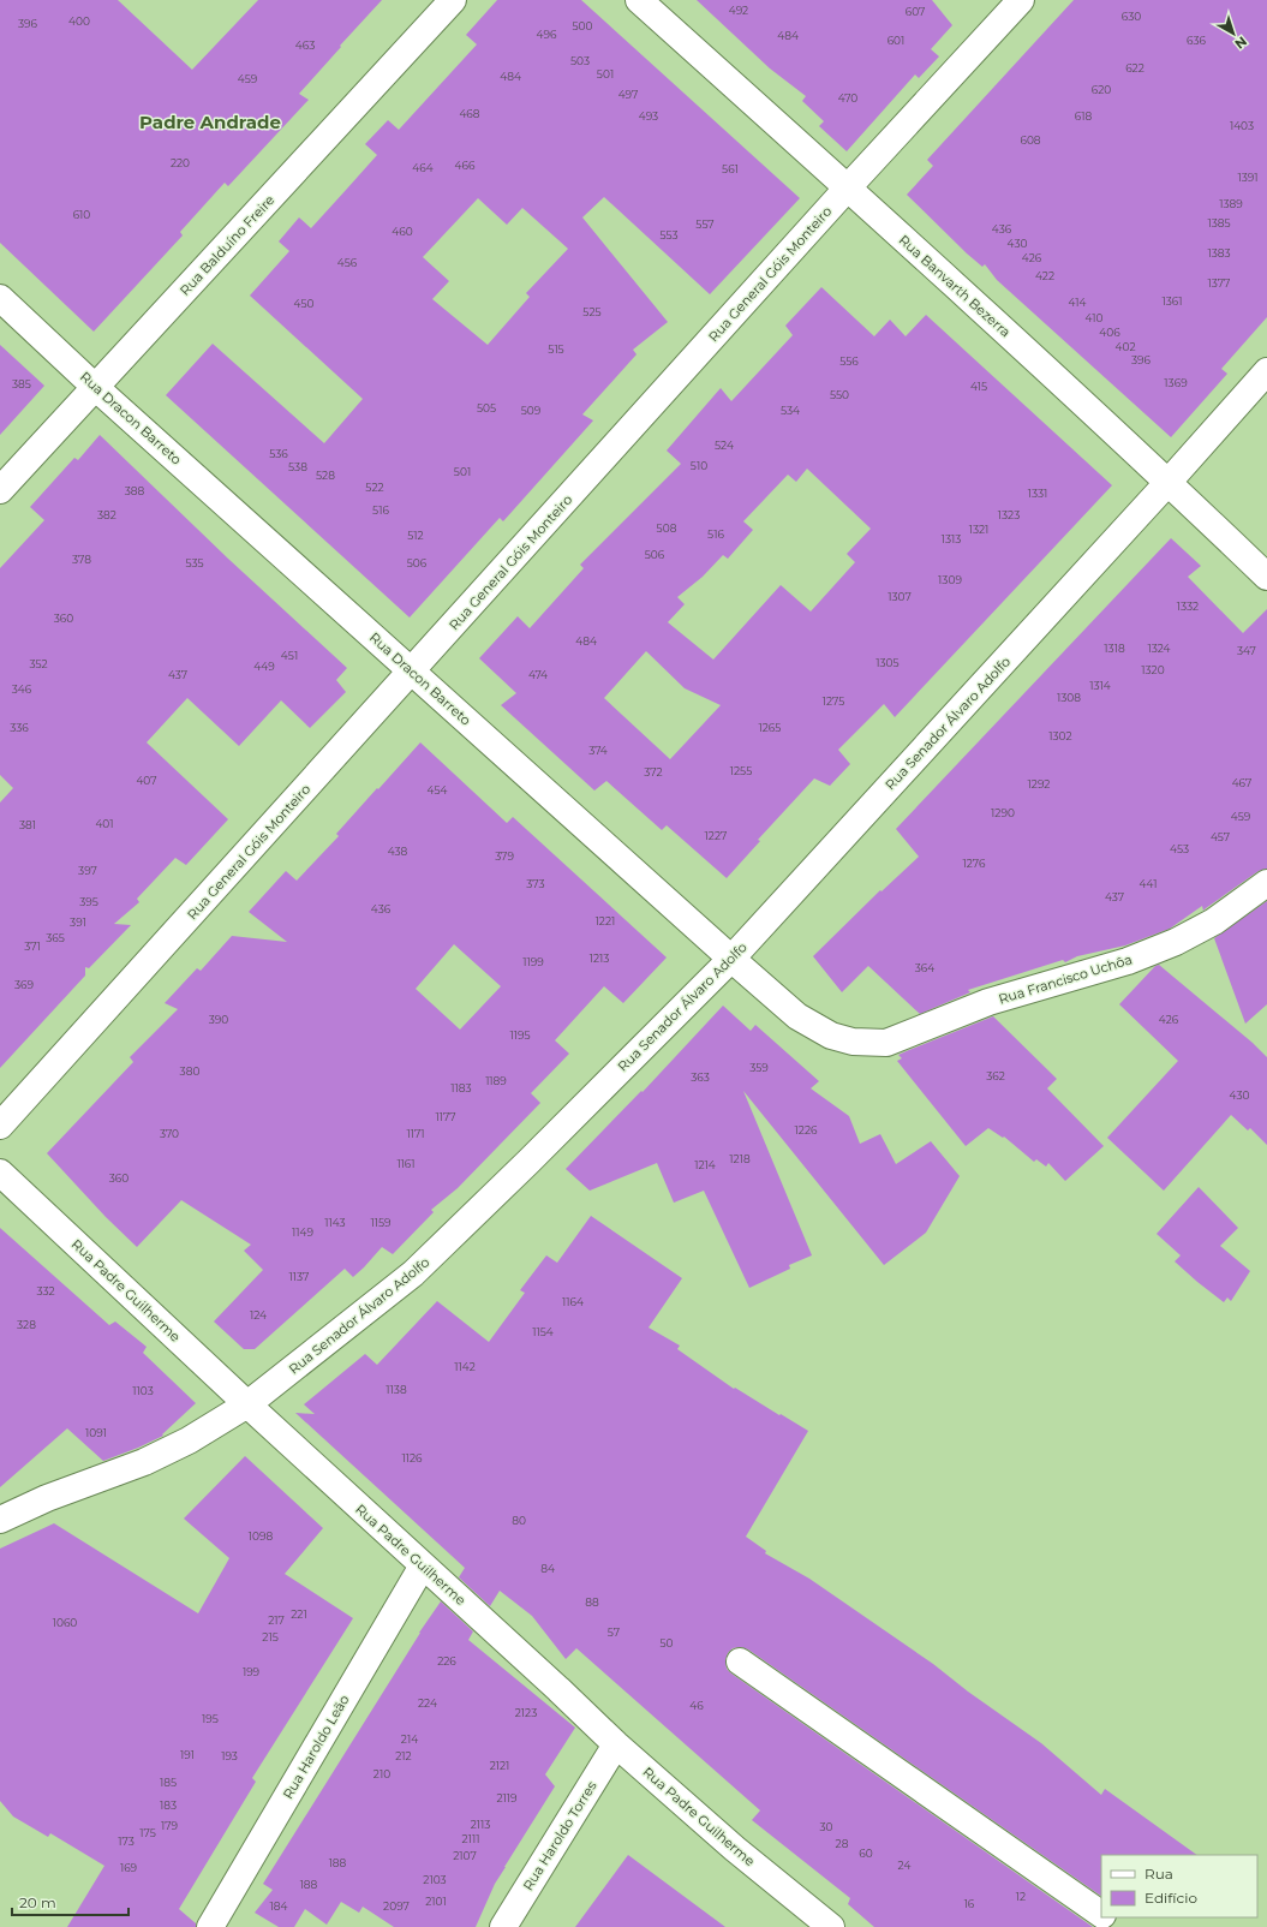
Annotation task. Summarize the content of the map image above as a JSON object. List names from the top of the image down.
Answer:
{
  "streets": {
    "street": [
      "Rua Balduíno Freire",
      "Rua General Góis Monteiro",
      "Rua Banvarth Bezerra",
      "Rua Dracon Barreto",
      "Rua Senador Álvaro Adolfo",
      "Rua Francisco Uchôa",
      "Rua Padre Guilherme",
      "Rua Haroldo Leão",
      "Rua Haroldo Torres"
    ]
  },
  "crossings": [
    ["Rua Balduíno Freire", "Rua Dracon Barreto"],
    ["Rua General Góis Monteiro", "Rua Banvarth Bezerra"],
    ["Rua General Góis Monteiro", "Rua Dracon Barreto"],
    ["Rua Banvarth Bezerra", "Rua Senador Álvaro Adolfo"],
    ["Rua Dracon Barreto", "Rua Senador Álvaro Adolfo"],
    ["Rua Dracon Barreto", "Rua Francisco Uchôa"],
    ["Rua Senador Álvaro Adolfo", "Rua Padre Guilherme"],
    ["Rua Padre Guilherme", "Rua Haroldo Leão"],
    ["Rua Padre Guilherme", "Rua Haroldo Torres"]
  ],
  "districts": ["Padre Andrade"],
  "house_numbers": [
    "492",
    "607",
    "630",
    "400",
    "396",
    "500",
    "496",
    "484",
    "601",
    "636",
    "463",
    "503",
    "622",
    "501",
    "484",
    "459",
    "620",
    "497",
    "470",
    "468",
    "493",
    "618",
    "1403",
    "608",
    "220",
    "466",
    "464",
    "561",
    "1391",
    "1389",
    "610",
    "1385",
    "557",
    "436",
    "460",
    "553",
    "430",
    "1383",
    "426",
    "456",
    "422",
    "1377",
    "1361",
    "414",
    "450",
    "525",
    "410",
    "406",
    "402",
    "515",
    "396",
    "556",
    "1369",
    "385",
    "415",
    "550",
    "505",
    "509",
    "534",
    "524",
    "536",
    "510",
    "538",
    "501",
    "528",
    "522",
    "388",
    "1331",
    "516",
    "382",
    "1323",
    "508",
    "1321",
    "516",
    "512",
    "1313",
    "506",
    "378",
    "535",
    "506",
    "1309",
    "1307",
    "1332",
    "360",
    "484",
    "1318",
    "1324",
    "347",
    "451",
    "1305",
    "352",
    "449",
    "1320",
    "437",
    "474",
    "1314",
    "346",
    "1308",
    "1275",
    "336",
    "1265",
    "1302",
    "374",
    "1255",
    "372",
    "407",
    "467",
    "1292",
    "454",
    "1290",
    "459",
    "401",
    "381",
    "1227",
    "457",
    "453",
    "438",
    "379",
    "1276",
    "397",
    "373",
    "441",
    "437",
    "395",
    "436",
    "1221",
    "391",
    "365",
    "371",
    "1213",
    "1199",
    "364",
    "369",
    "390",
    "426",
    "1195",
    "359",
    "380",
    "362",
    "363",
    "1189",
    "1183",
    "430",
    "1177",
    "1226",
    "370",
    "1171",
    "1218",
    "1161",
    "1214",
    "360",
    "1143",
    "1159",
    "1149",
    "1137",
    "332",
    "1164",
    "124",
    "328",
    "1154",
    "1142",
    "1138",
    "1103",
    "1091",
    "1126",
    "80",
    "1098",
    "84",
    "88",
    "221",
    "217",
    "1060",
    "57",
    "215",
    "50",
    "226",
    "199",
    "224",
    "46",
    "2123",
    "195",
    "214",
    "191",
    "193",
    "212",
    "2121",
    "210",
    "185",
    "2119",
    "183",
    "2113",
    "179",
    "30",
    "175",
    "2111",
    "173",
    "28",
    "60",
    "2107",
    "188",
    "24",
    "169",
    "2103",
    "188",
    "12",
    "2101",
    "16",
    "184",
    "2097"
  ],
  "legend": ["Rua", "Edifício"],
  "scale_bar": "20 m",
  "north": "bottom right"
}
